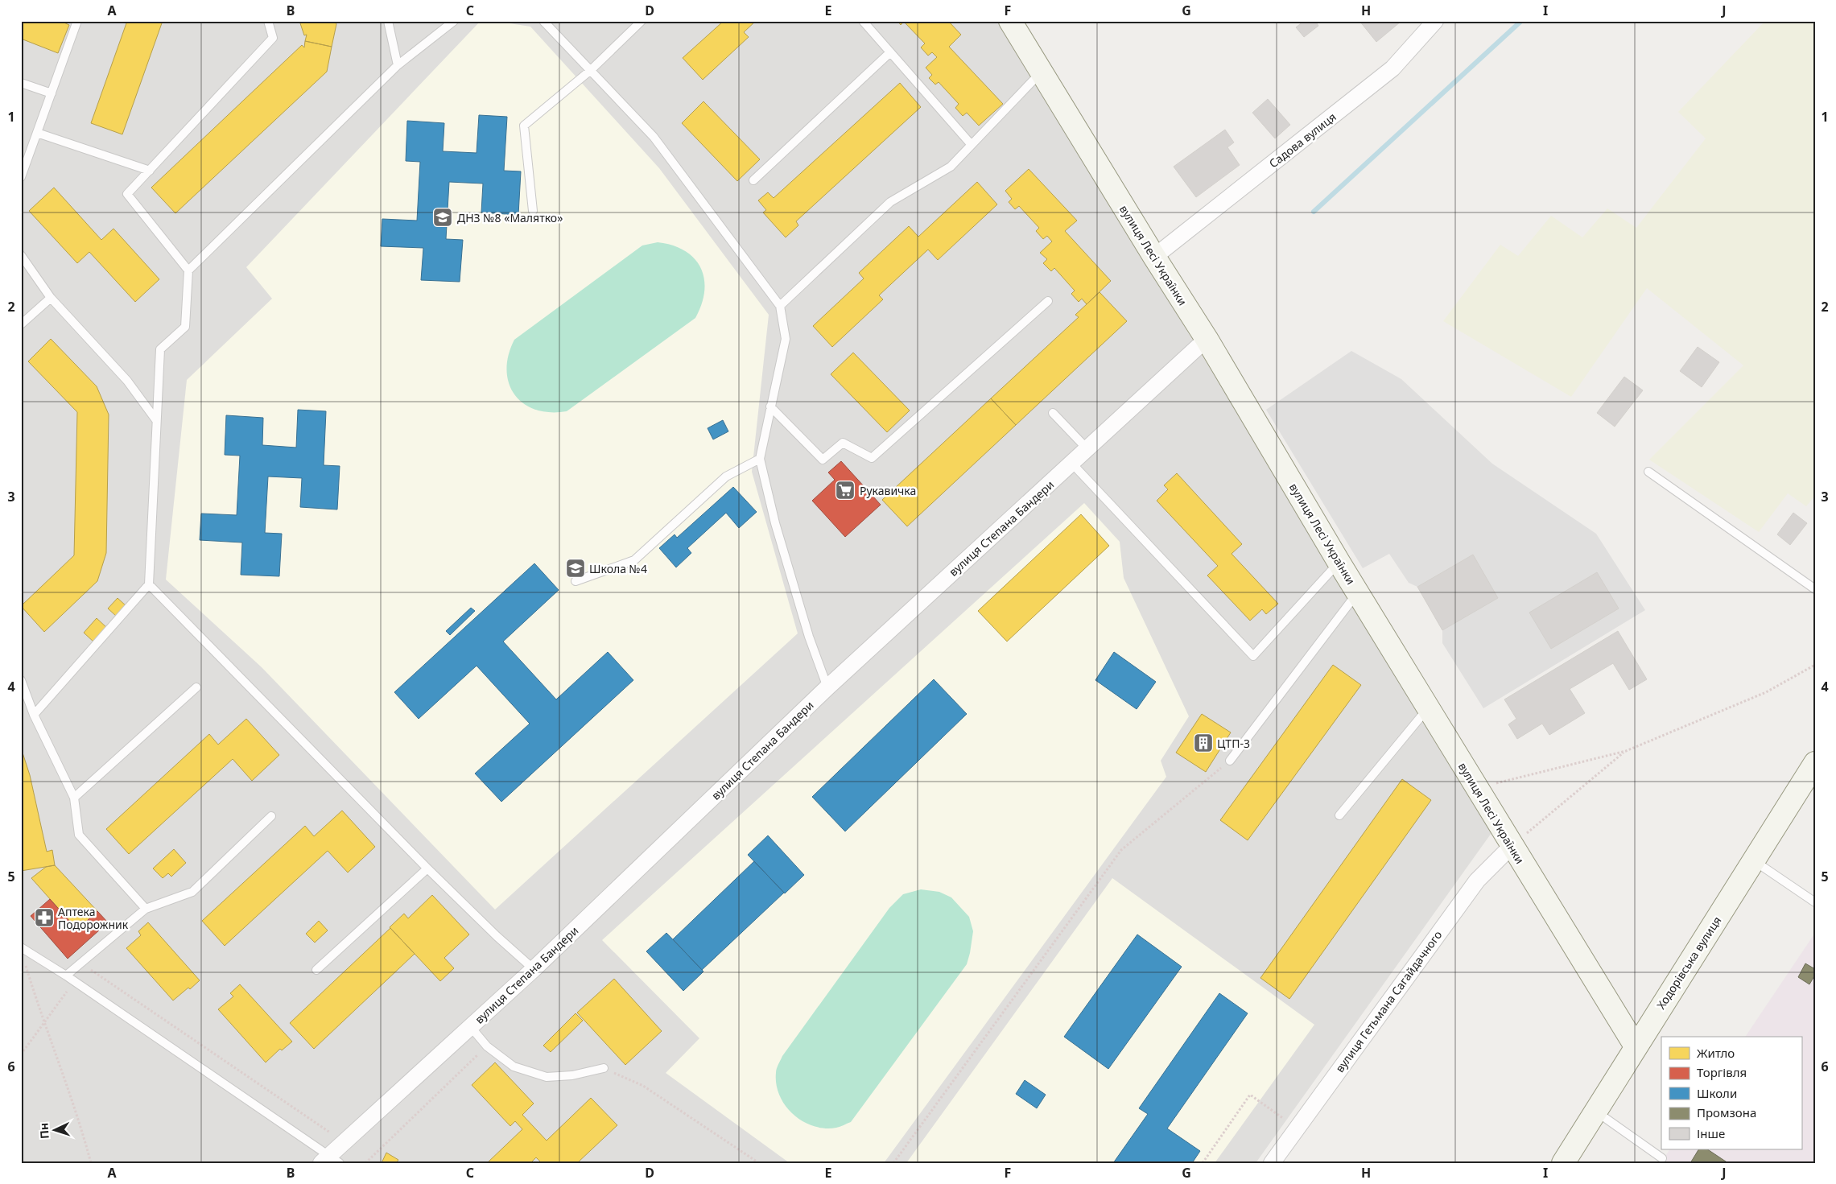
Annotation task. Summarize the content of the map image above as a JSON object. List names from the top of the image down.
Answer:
{
  "streets": {
    "street": [
      "Садова вулиця",
      "вулиця Лесі Українки",
      "вулиця Степана Бандери",
      "Ходорівська вулиця",
      "вулиця Гетьмана Сагайдачного"
    ]
  },
  "crossings": [
    ["Садова вулиця", "вулиця Лесі Українки"],
    ["вулиця Лесі Українки", "вулиця Степана Бандери"],
    ["вулиця Лесі Українки", "Ходорівська вулиця"],
    ["вулиця Лесі Українки", "вулиця Гетьмана Сагайдачного"]
  ],
  "places": {
    "school or university": ["ДНЗ №8 «Малятко»", "Школа №4"],
    "supermarket": ["Рукавичка"],
    "building": ["ЦТП-3"],
    "pharmacy": ["Аптека Подорожник"]
  },
  "legend": [
    "Житло",
    "Торгівля",
    "Школи",
    "Промзона",
    "Інше"
  ],
  "north": "left",
  "grid": {
    "columns": [
      "A",
      "B",
      "C",
      "D",
      "E",
      "F",
      "G",
      "H",
      "I",
      "J"
    ],
    "rows": [
      "1",
      "2",
      "3",
      "4",
      "5",
      "6"
    ]
  }
}
